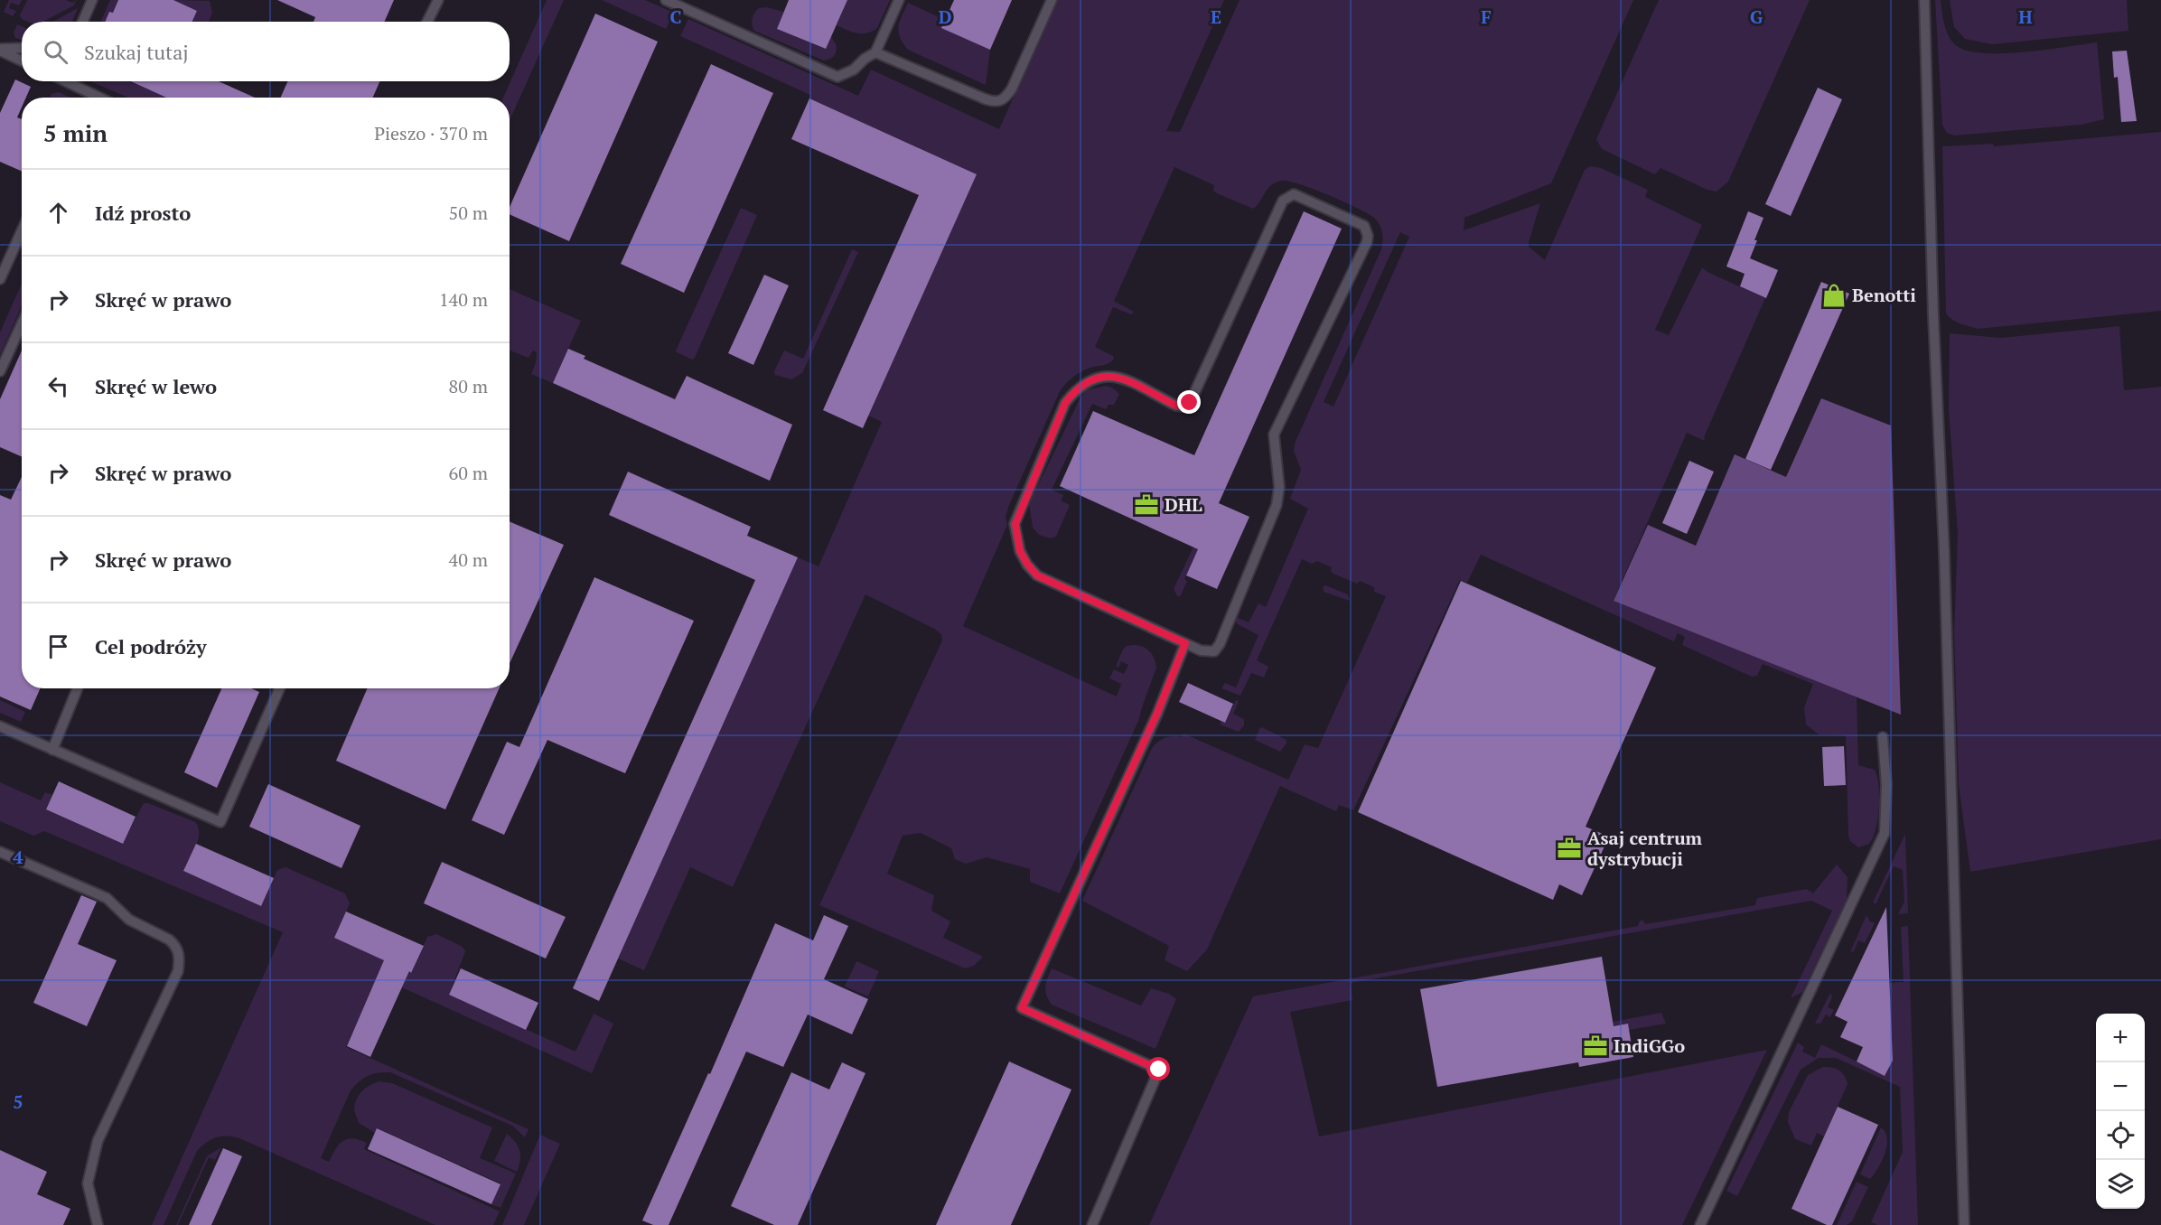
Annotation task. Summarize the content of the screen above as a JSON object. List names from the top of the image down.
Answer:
{
  "places": {
    "shop": ["Benotti"],
    "office": ["DHL", "Asaj centrum dystrybucji", "IndiGGo"]
  },
  "page": {
    "search": "Szukaj tutaj",
    "heading": ["5 min", "Pieszo · 370 m"],
    "list": [
      ["Idź prosto", "50 m"],
      ["Skręć w prawo", "140 m"],
      ["Skręć w lewo", "80 m"],
      ["Skręć w prawo", "60 m"],
      ["Skręć w prawo", "40 m"],
      "Cel podróży"
    ],
    "map_buttons": ["+", "−"]
  },
  "grid": {
    "columns": [
      "C",
      "D",
      "E",
      "F",
      "G",
      "H"
    ],
    "rows": ["4", "5"]
  }
}
